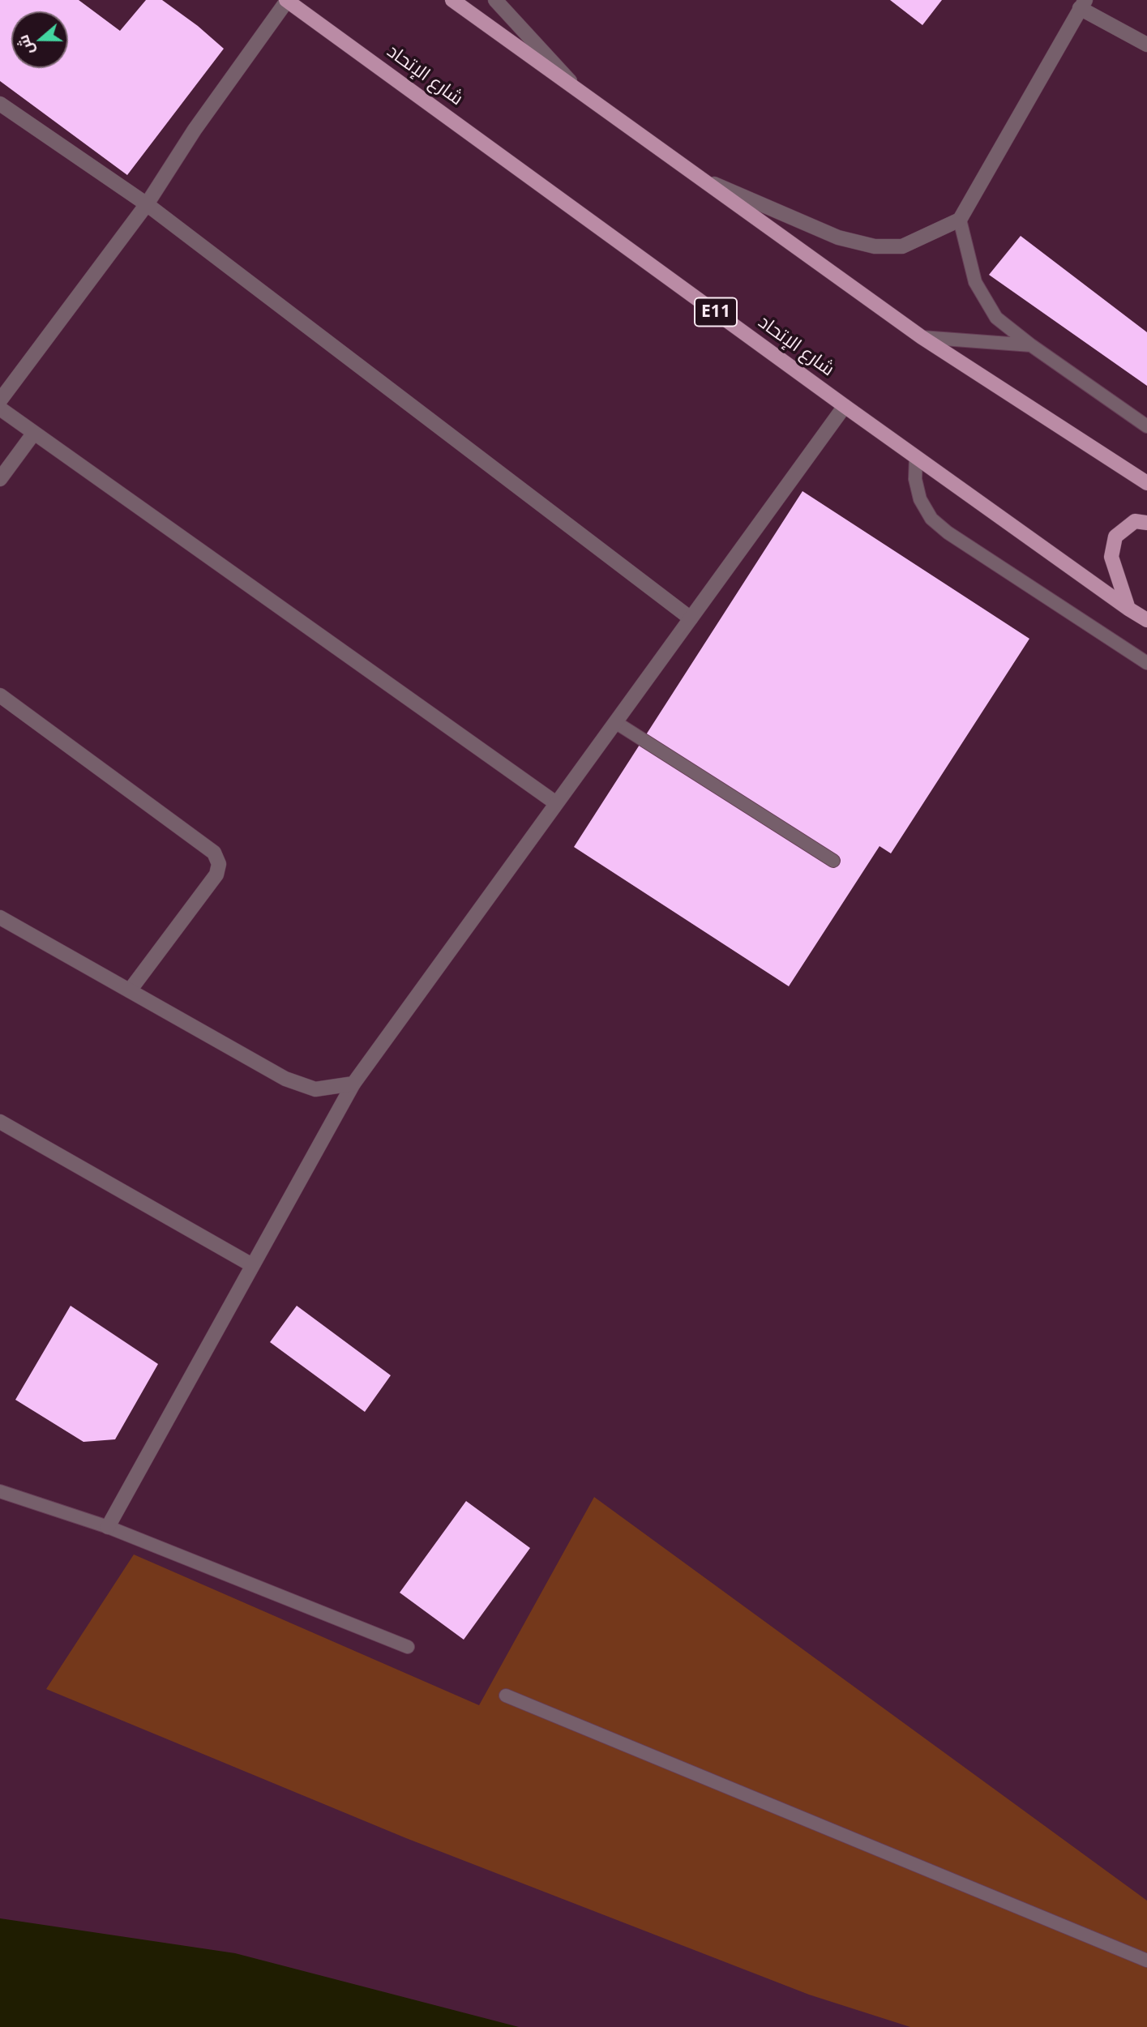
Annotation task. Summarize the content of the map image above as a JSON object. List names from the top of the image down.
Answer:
{
  "streets": {
    "main road": ["شارع الإتحاد", "E11"]
  },
  "north": "left"
}
